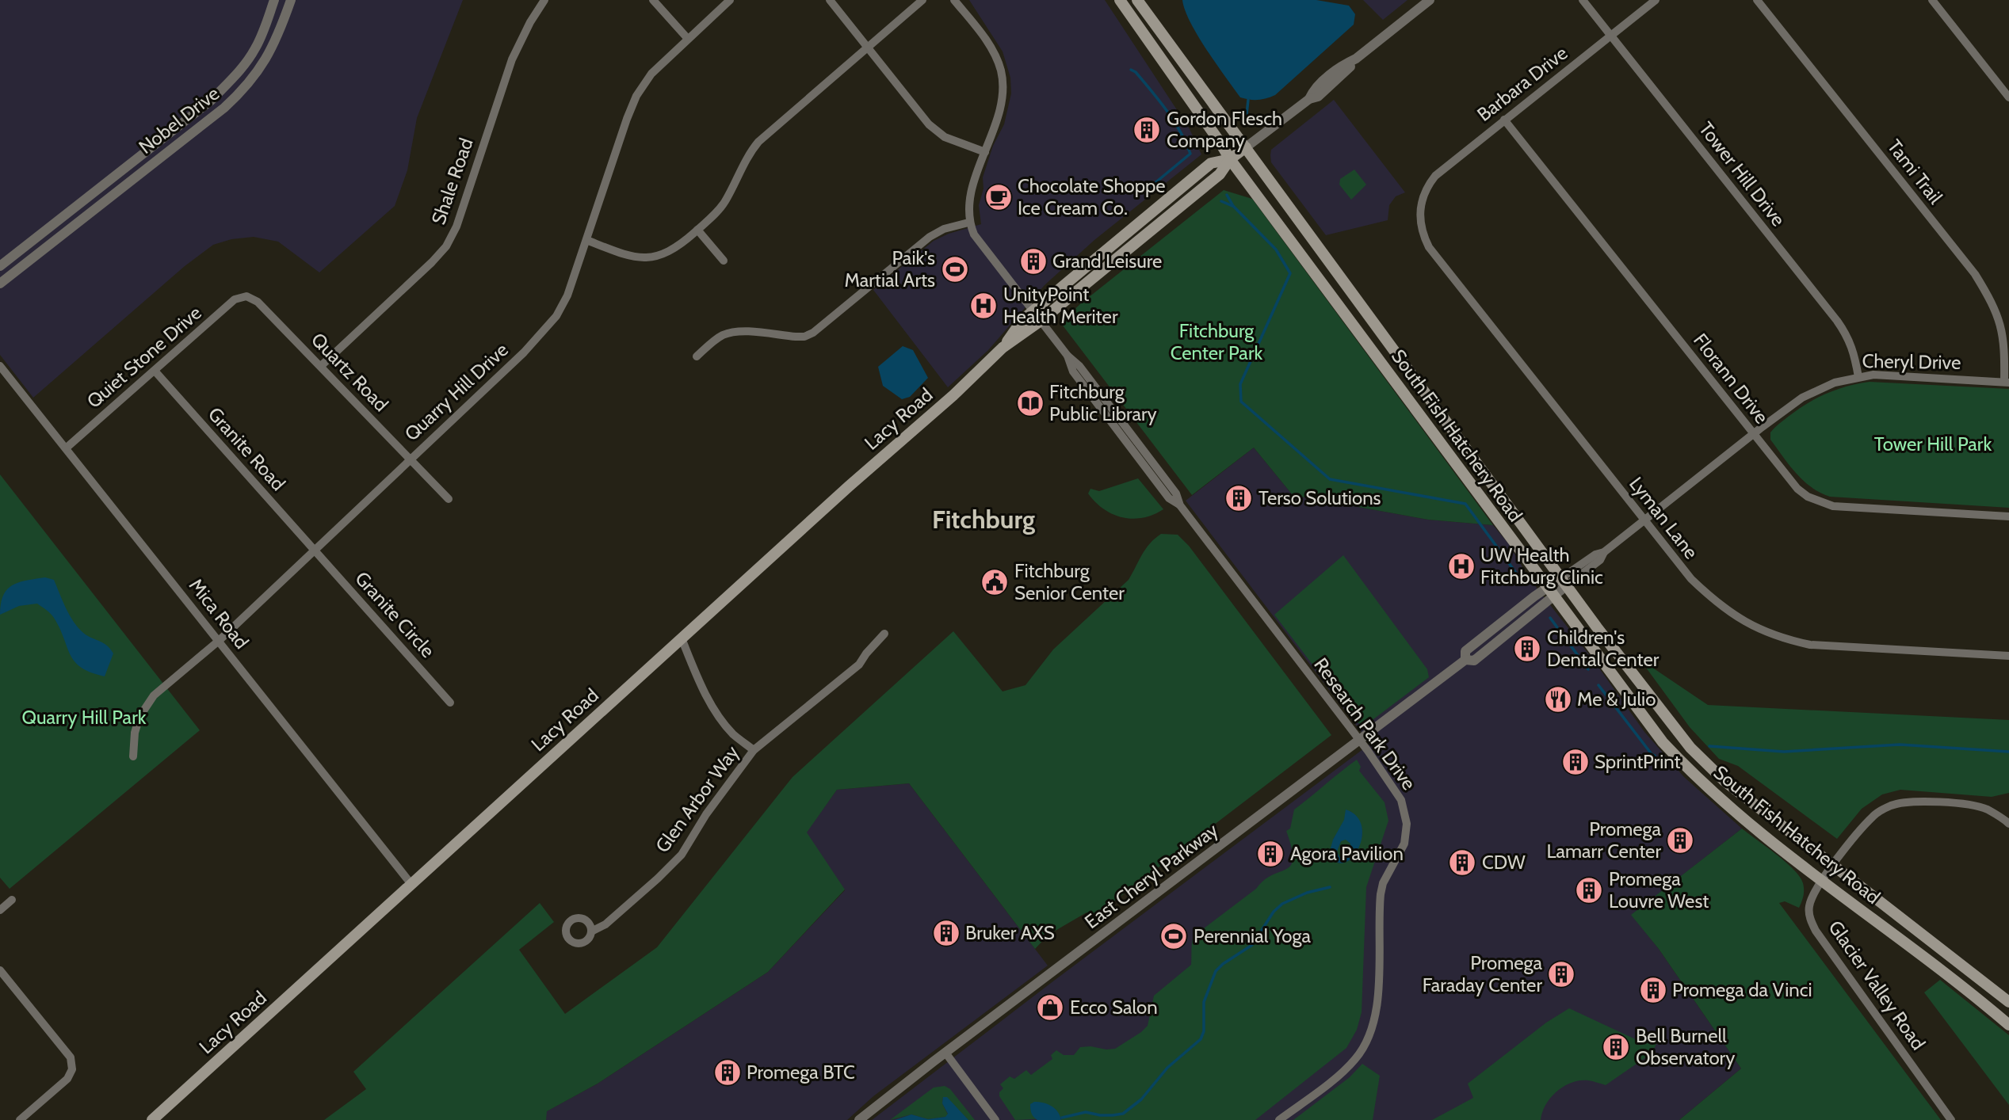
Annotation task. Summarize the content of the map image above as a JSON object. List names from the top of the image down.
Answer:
{
  "streets": {
    "main road": ["Lacy Road", "South Fish Hatchery Road"],
    "street": [
      "Barbara Drive",
      "Nobel Drive",
      "Tami Trail",
      "Tower Hill Drive",
      "Shale Road",
      "Quiet Stone Drive",
      "Cheryl Drive",
      "Quartz Road",
      "Florann Drive",
      "Quarry Hill Drive",
      "Granite Road",
      "Lyman Lane",
      "Mica Road",
      "Granite Circle",
      "Research Park Drive",
      "Glen Arbor Way",
      "East Cheryl Parkway",
      "Glacier Valley Road"
    ]
  },
  "crossings": [
    ["Barbara Drive", "Tower Hill Drive"],
    ["Barbara Drive", "Florann Drive"],
    ["Barbara Drive", "Lyman Lane"],
    ["Tami Trail", "Cheryl Drive"],
    ["Tower Hill Drive", "Cheryl Drive"],
    ["Shale Road", "Quartz Road"],
    ["Quiet Stone Drive", "Quartz Road"],
    ["Quiet Stone Drive", "Granite Road"],
    ["Quiet Stone Drive", "Mica Road"],
    ["Cheryl Drive", "Florann Drive"],
    ["Cheryl Drive", "South Fish Hatchery Road"],
    ["Cheryl Drive", "Lyman Lane"],
    ["Cheryl Drive", "East Cheryl Parkway"],
    ["Quartz Road", "Quarry Hill Drive"],
    ["Quarry Hill Drive", "Granite Road"],
    ["Quarry Hill Drive", "Mica Road"],
    ["Quarry Hill Drive", "Granite Circle"],
    ["Lacy Road", "South Fish Hatchery Road"],
    ["Lacy Road", "Mica Road"],
    ["Lacy Road", "Research Park Drive"],
    ["Lacy Road", "Glen Arbor Way"],
    ["South Fish Hatchery Road", "East Cheryl Parkway"],
    ["South Fish Hatchery Road", "Glacier Valley Road"],
    ["Granite Road", "Granite Circle"],
    ["Research Park Drive", "East Cheryl Parkway"]
  ],
  "districts": ["Fitchburg"],
  "parks": ["Fitchburg Center Park", "Tower Hill Park", "Quarry Hill Park"],
  "places": {
    "building": [
      "Gordon Flesch Company",
      "Grand Leisure",
      "Terso Solutions",
      "Children's Dental Center",
      "SprintPrint",
      "Promega Lamarr Center",
      "Agora Pavilion",
      "CDW",
      "Promega Louvre West",
      "Bruker AXS",
      "Promega Faraday Center",
      "Promega da Vinci",
      "Bell Burnell Observatory",
      "Promega BTC"
    ],
    "cafe": ["Chocolate Shoppe Ice Cream Co."],
    "sports": ["Paik's Martial Arts", "Perennial Yoga"],
    "hospital": ["UnityPoint Health Meriter", "UW Health Fitchburg Clinic"],
    "library": ["Fitchburg Public Library"],
    "public building": ["Fitchburg Senior Center"],
    "restaurant": ["Me & Julio"],
    "shop": ["Ecco Salon"]
  }
}
